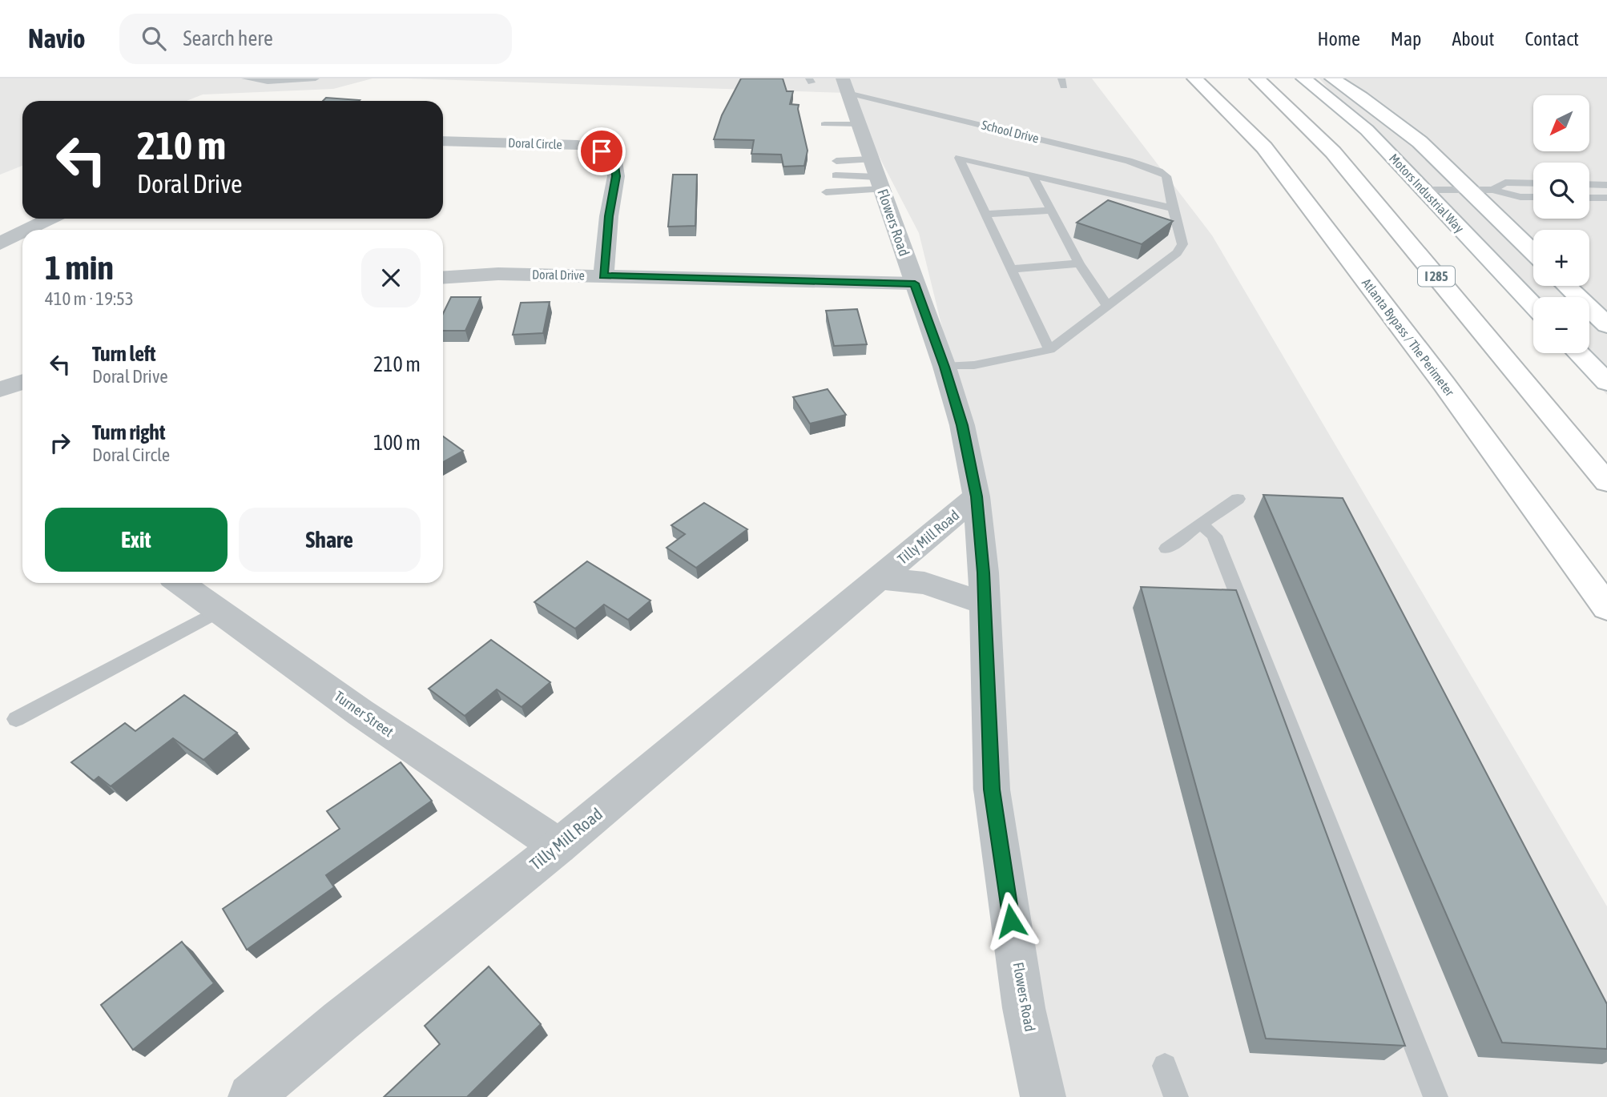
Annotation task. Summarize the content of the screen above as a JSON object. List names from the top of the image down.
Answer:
{
  "streets": {
    "main road": ["Motors Industrial Way", "I 285", "Atlanta Bypass / The Perimeter"],
    "street": [
      "Doral Circle",
      "Flowers Road",
      "Doral Drive",
      "Tilly Mill Road",
      "Turner Street"
    ],
    "lane": ["School Drive"]
  },
  "crossings": [
    ["School Drive", "Flowers Road"],
    ["Doral Circle", "Doral Drive"],
    ["Flowers Road", "Doral Drive"],
    ["Flowers Road", "Tilly Mill Road"],
    ["Tilly Mill Road", "Turner Street"]
  ],
  "north": "bottom left",
  "page": {
    "header": "Navio",
    "search": "Search here",
    "nav": [
      "Home",
      "Map",
      "About",
      "Contact"
    ],
    "map_buttons": ["+", "−"],
    "turn": ["210 m", "Doral Drive"],
    "heading": ["1 min", "410 m · 19:53"],
    "list": [
      {
        "name": "Turn left",
        "note": "Doral Drive",
        "value": "210 m"
      },
      {
        "name": "Turn right",
        "note": "Doral Circle",
        "value": "100 m"
      }
    ],
    "buttons": ["Exit", "Share"]
  }
}
